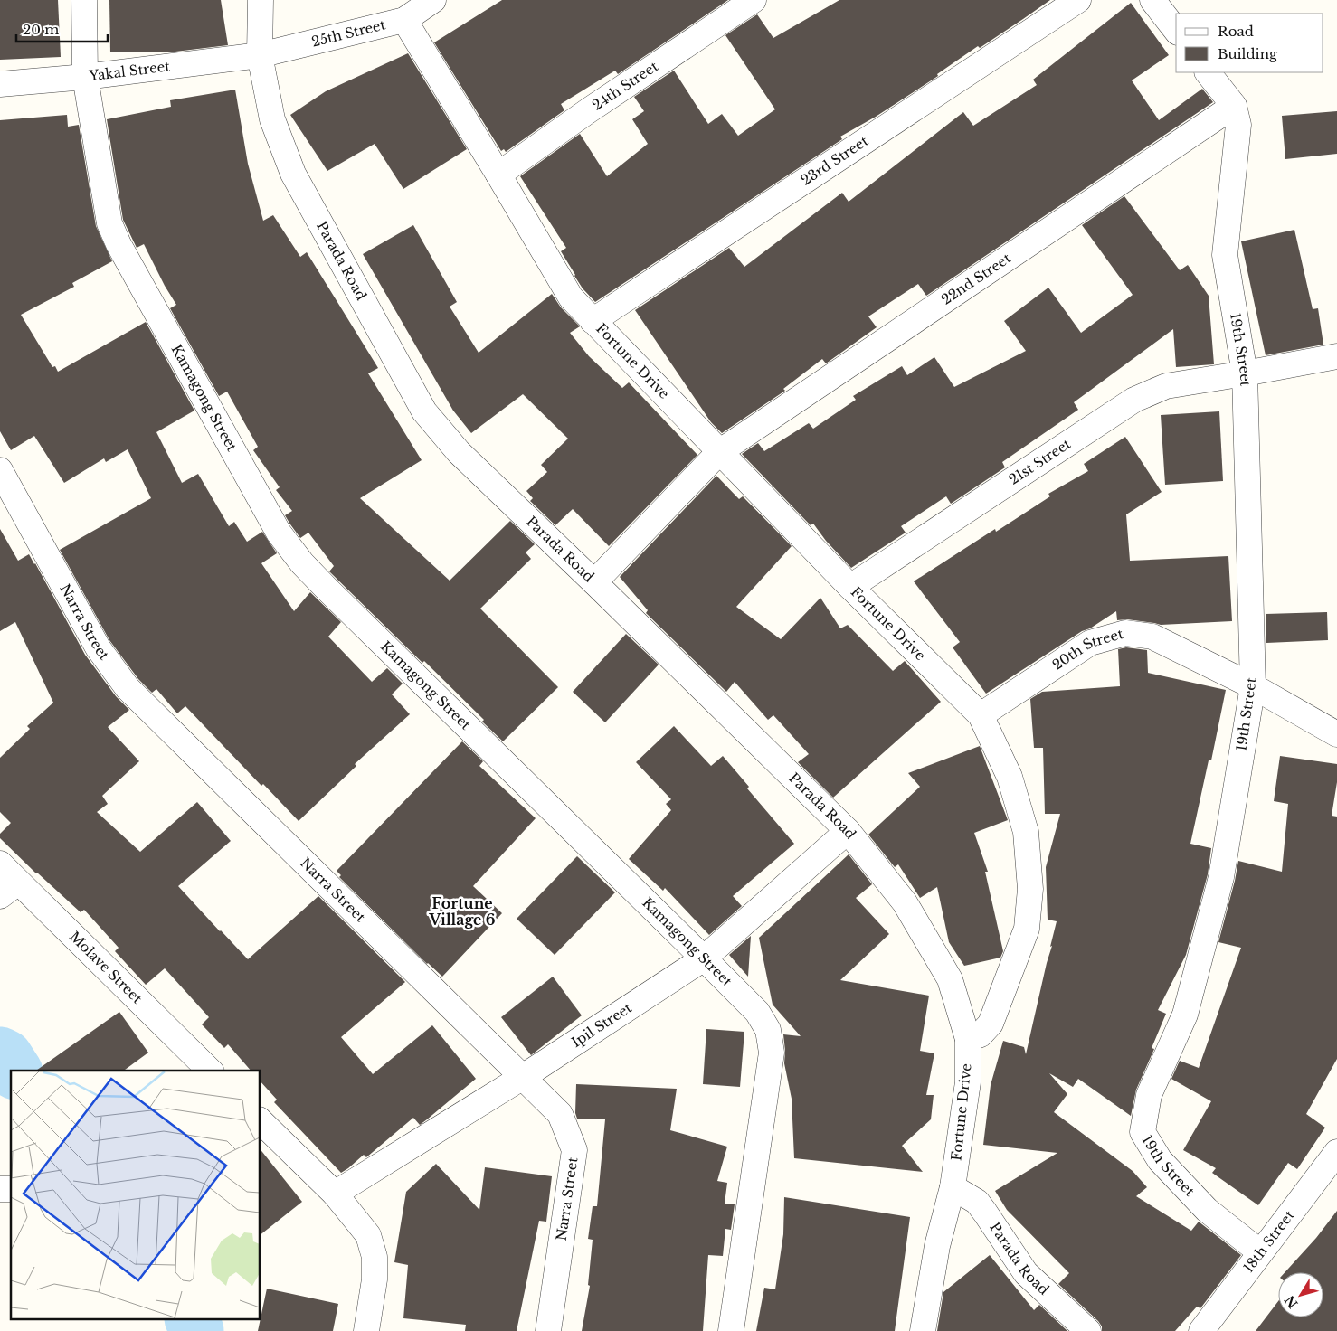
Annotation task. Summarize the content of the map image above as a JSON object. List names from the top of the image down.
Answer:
{
  "streets": {
    "street": [
      "25th Street",
      "Yakal Street",
      "24th Street",
      "23rd Street",
      "Parada Road",
      "22nd Street",
      "19th Street",
      "Fortune Drive",
      "Kamagong Street",
      "21st Street",
      "Narra Street",
      "20th Street",
      "Molave Street",
      "Ipil Street",
      "18th Street"
    ]
  },
  "crossings": [
    ["25th Street", "Yakal Street"],
    ["25th Street", "Parada Road"],
    ["25th Street", "Fortune Drive"],
    ["Yakal Street", "Parada Road"],
    ["Yakal Street", "Kamagong Street"],
    ["24th Street", "Fortune Drive"],
    ["23rd Street", "Fortune Drive"],
    ["Parada Road", "22nd Street"],
    ["Parada Road", "Fortune Drive"],
    ["Parada Road", "Ipil Street"],
    ["22nd Street", "19th Street"],
    ["22nd Street", "Fortune Drive"],
    ["19th Street", "21st Street"],
    ["19th Street", "20th Street"],
    ["19th Street", "18th Street"],
    ["Fortune Drive", "21st Street"],
    ["Fortune Drive", "20th Street"],
    ["Kamagong Street", "Ipil Street"],
    ["Narra Street", "Ipil Street"]
  ],
  "districts": ["Fortune Village 6"],
  "legend": ["Road", "Building"],
  "scale_bar": "20 m",
  "north": "bottom left"
}
